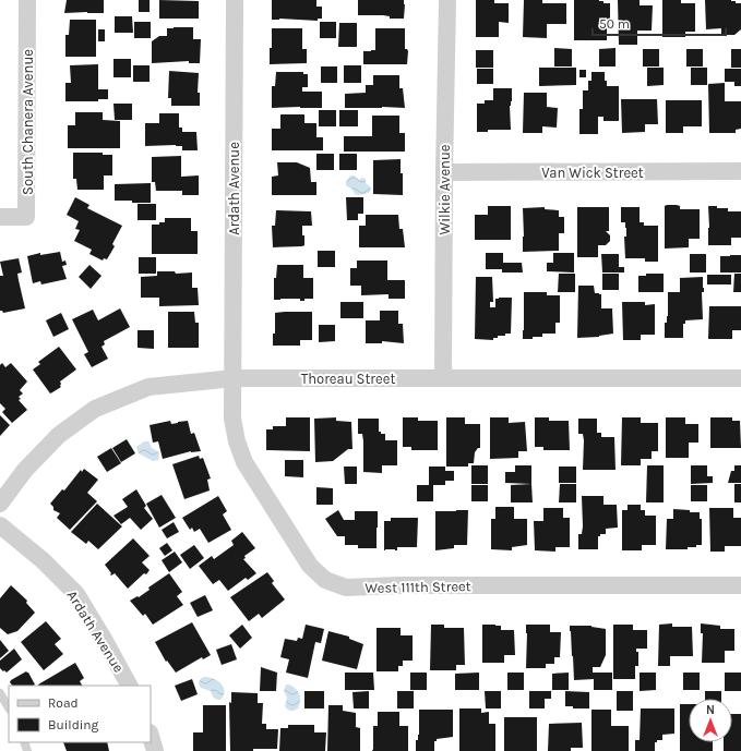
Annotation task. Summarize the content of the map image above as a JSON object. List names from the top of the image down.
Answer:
{
  "streets": {
    "street": [
      "South Chanera Avenue",
      "Van Wick Street",
      "Ardath Avenue",
      "Wilkie Avenue",
      "Thoreau Street",
      "West 111th Street"
    ]
  },
  "crossings": [
    ["Van Wick Street", "Wilkie Avenue"],
    ["Ardath Avenue", "Thoreau Street"],
    ["Ardath Avenue", "West 111th Street"],
    ["Wilkie Avenue", "Thoreau Street"],
    ["Thoreau Street", "West 111th Street"]
  ],
  "legend": ["Road", "Building"],
  "scale_bar": "50 m",
  "north": "top"
}
